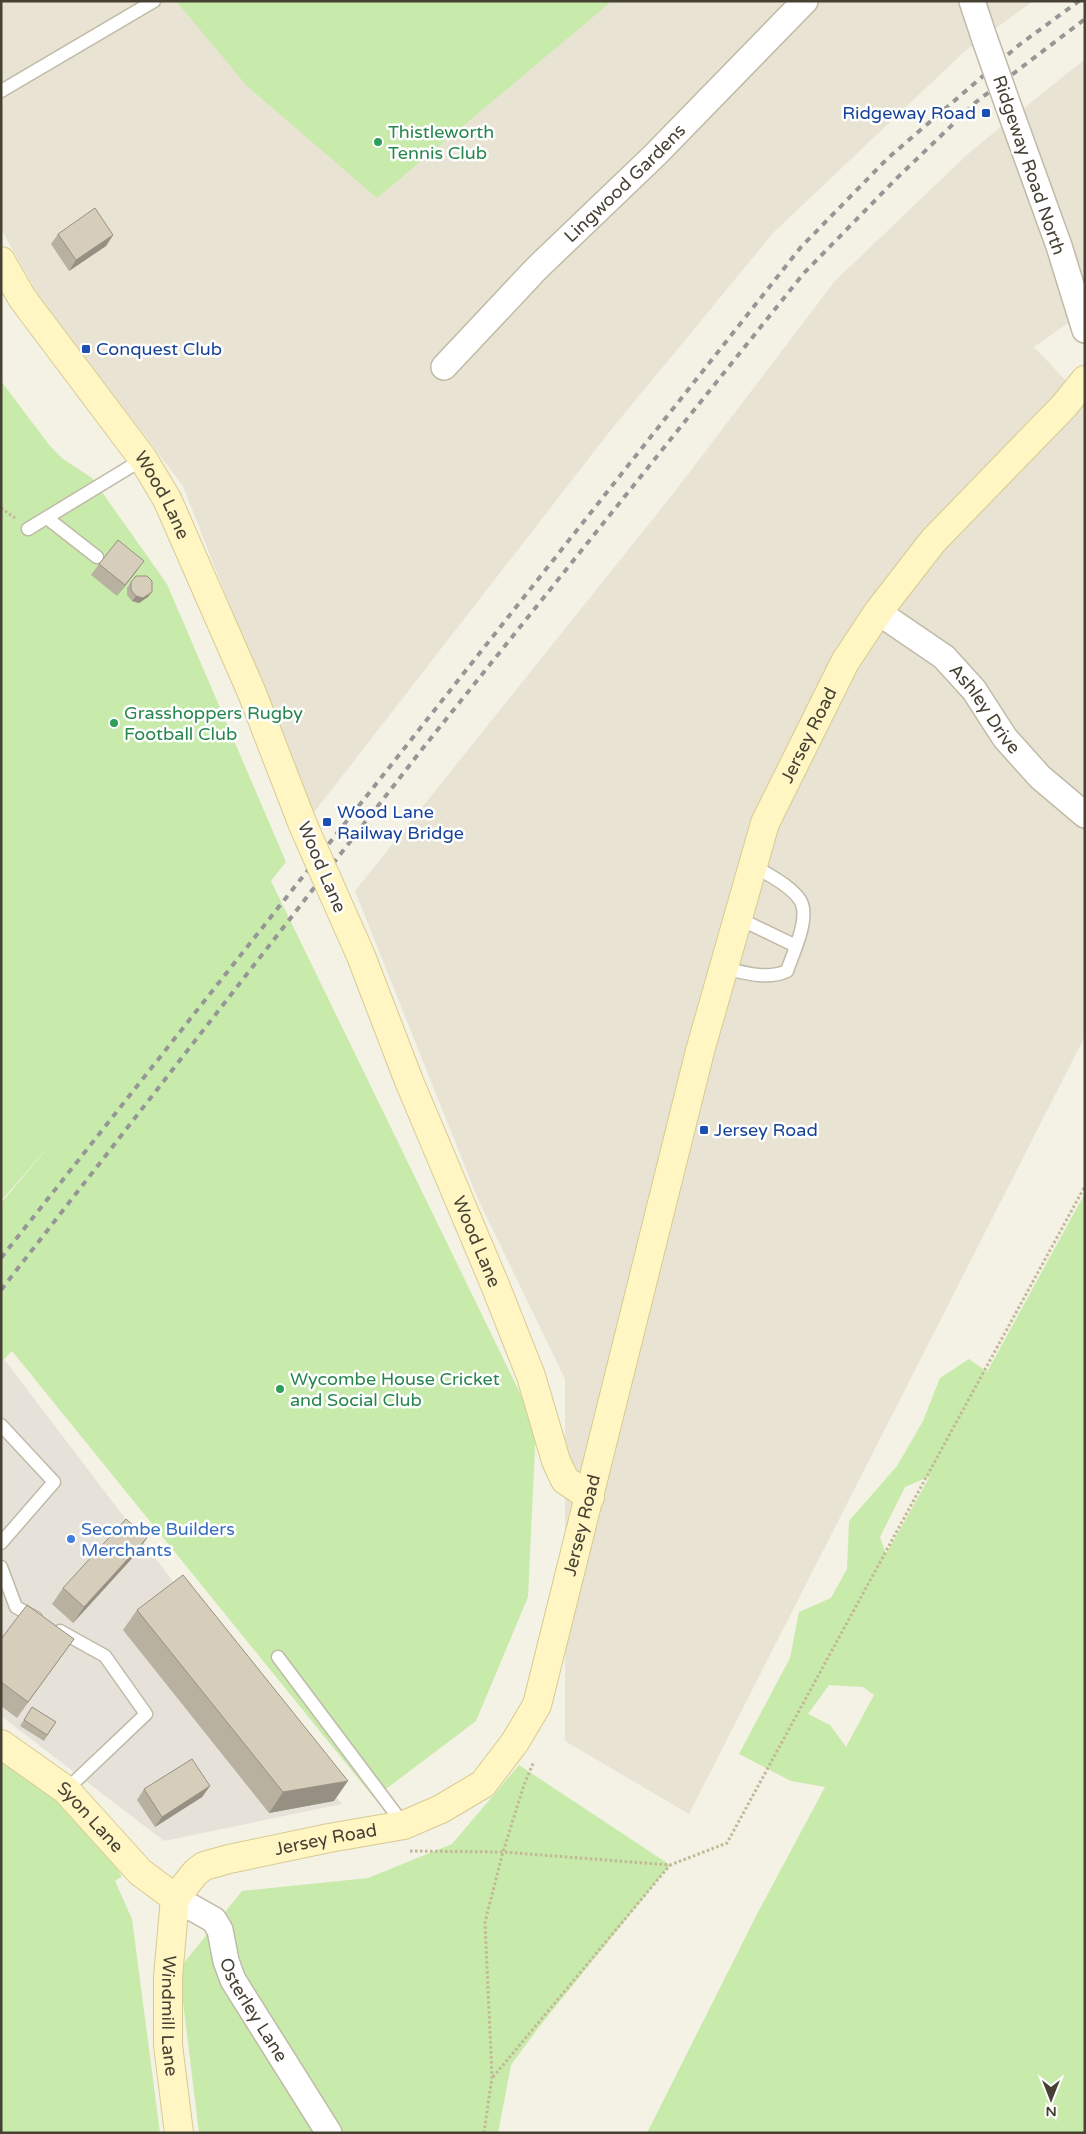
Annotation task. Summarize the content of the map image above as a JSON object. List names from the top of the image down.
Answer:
{
  "streets": {
    "street": [
      "Ridgeway Road North",
      "Lingwood Gardens",
      "Wood Lane",
      "Ashley Drive",
      "Jersey Road",
      "Syon Lane",
      "Osterley Lane",
      "Windmill Lane"
    ]
  },
  "crossings": [
    ["Wood Lane", "Jersey Road"],
    ["Ashley Drive", "Jersey Road"],
    ["Jersey Road", "Syon Lane"],
    ["Jersey Road", "Osterley Lane"],
    ["Jersey Road", "Windmill Lane"],
    ["Syon Lane", "Osterley Lane"],
    ["Syon Lane", "Windmill Lane"],
    ["Osterley Lane", "Windmill Lane"]
  ],
  "places": {
    "transit": [
      "Ridgeway Road",
      "Conquest Club",
      "Wood Lane Railway Bridge",
      "Jersey Road"
    ],
    "other": [
      "Thistleworth Tennis Club",
      "Grasshoppers Rugby Football Club",
      "Wycombe House Cricket and Social Club",
      "Secombe Builders Merchants"
    ]
  },
  "north": "bottom"
}
